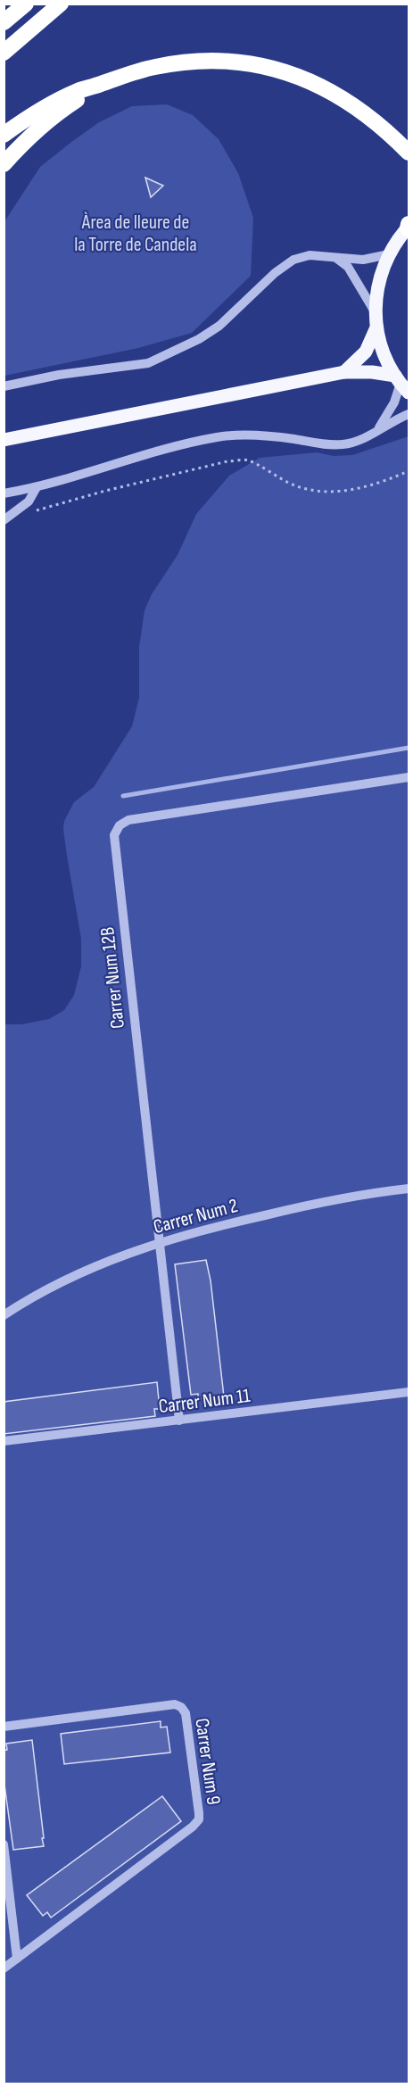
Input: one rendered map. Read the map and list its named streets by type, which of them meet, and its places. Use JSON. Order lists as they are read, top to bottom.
{
  "streets": {
    "street": [
      "Carrer Num 12B",
      "Carrer Num 2",
      "Carrer Num 11",
      "Carrer Num 9"
    ]
  },
  "crossings": [
    ["Carrer Num 12B", "Carrer Num 2"],
    ["Carrer Num 12B", "Carrer Num 11"]
  ],
  "parks": ["Àrea de lleure de la Torre de Candela"]
}
